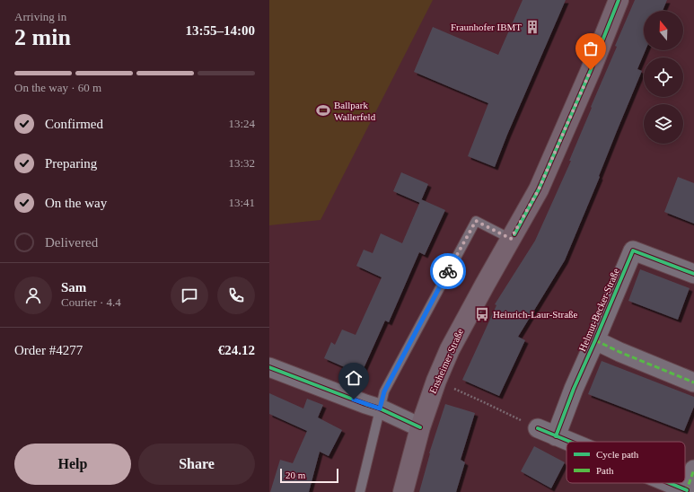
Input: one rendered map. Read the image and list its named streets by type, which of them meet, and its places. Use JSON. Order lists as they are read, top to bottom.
{
  "streets": {
    "main road": ["Ensheimer Straße"],
    "street": ["Helmut-Becker-Straße"]
  },
  "places": {
    "building": ["Fraunhofer IBMT"],
    "sports": ["Ballpark Wallerfeld"],
    "bus stop": ["Heinrich-Laur-Straße"]
  },
  "legend": ["Cycle path", "Path"],
  "scale_bar": "20 m",
  "north": "top",
  "page": {
    "heading": ["2 min", "Arriving in", "13:55–14:00"],
    "panel": [
      "Sam",
      "Courier · 4.4",
      "Order #4277",
      "€24.12"
    ],
    "bar": "On the way · 60 m",
    "list": [
      ["Confirmed", "13:24"],
      ["Preparing", "13:32"],
      ["On the way", "13:41"],
      "Delivered"
    ],
    "buttons": ["Help", "Share"],
    "scale": "20 m"
  }
}
